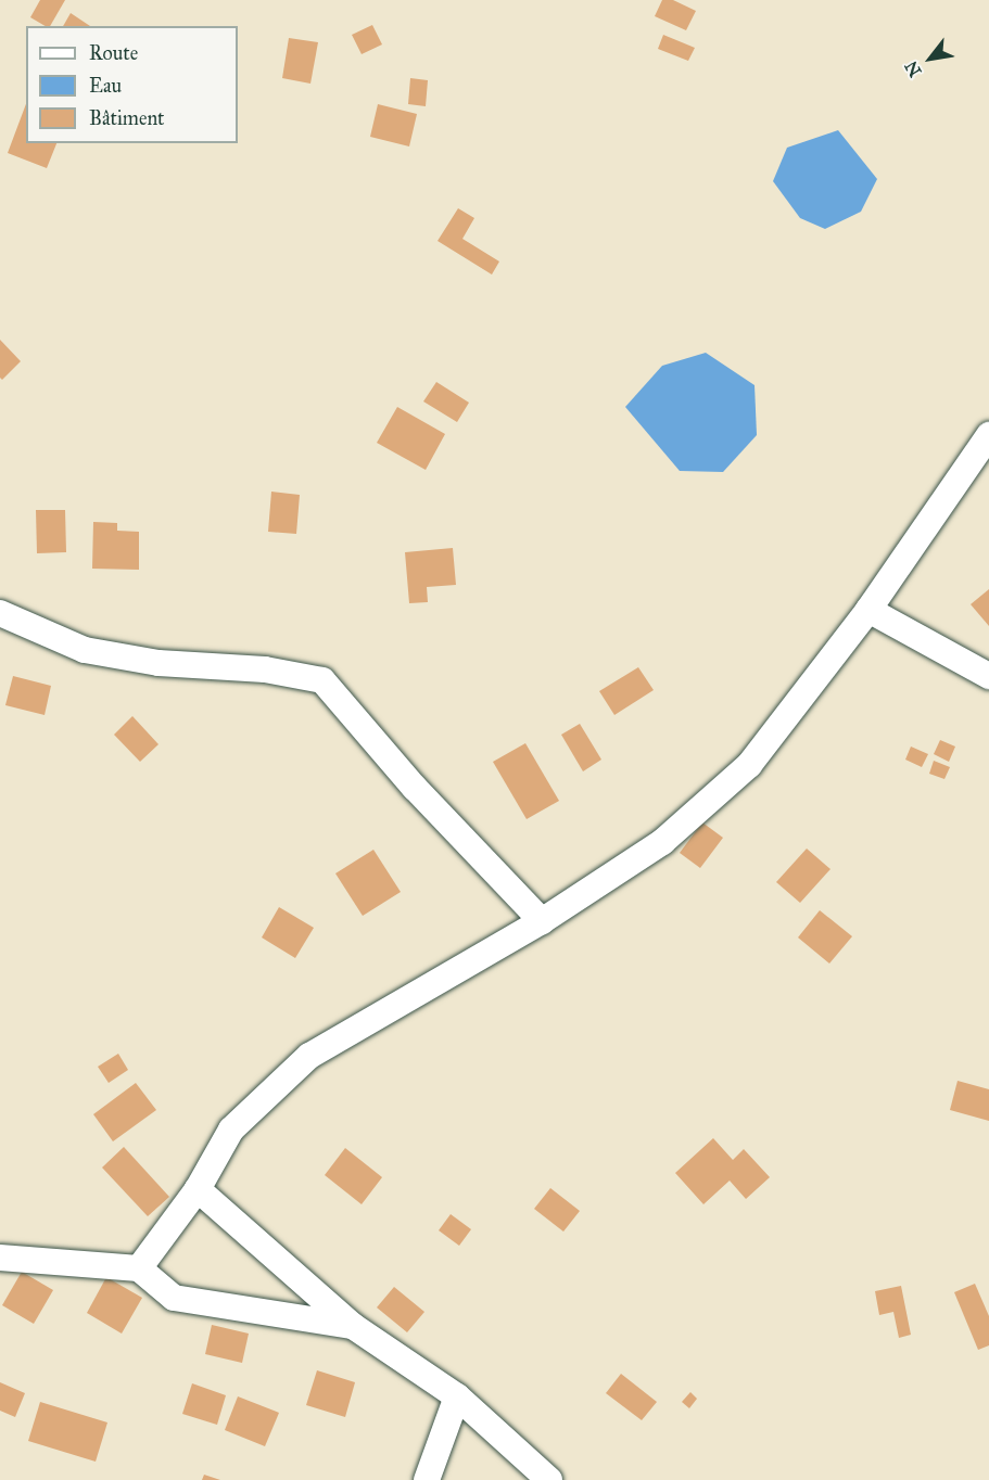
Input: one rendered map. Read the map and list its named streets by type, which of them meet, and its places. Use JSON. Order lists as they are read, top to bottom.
{
  "legend": ["Route", "Eau", "Bâtiment"],
  "north": "bottom left"
}
